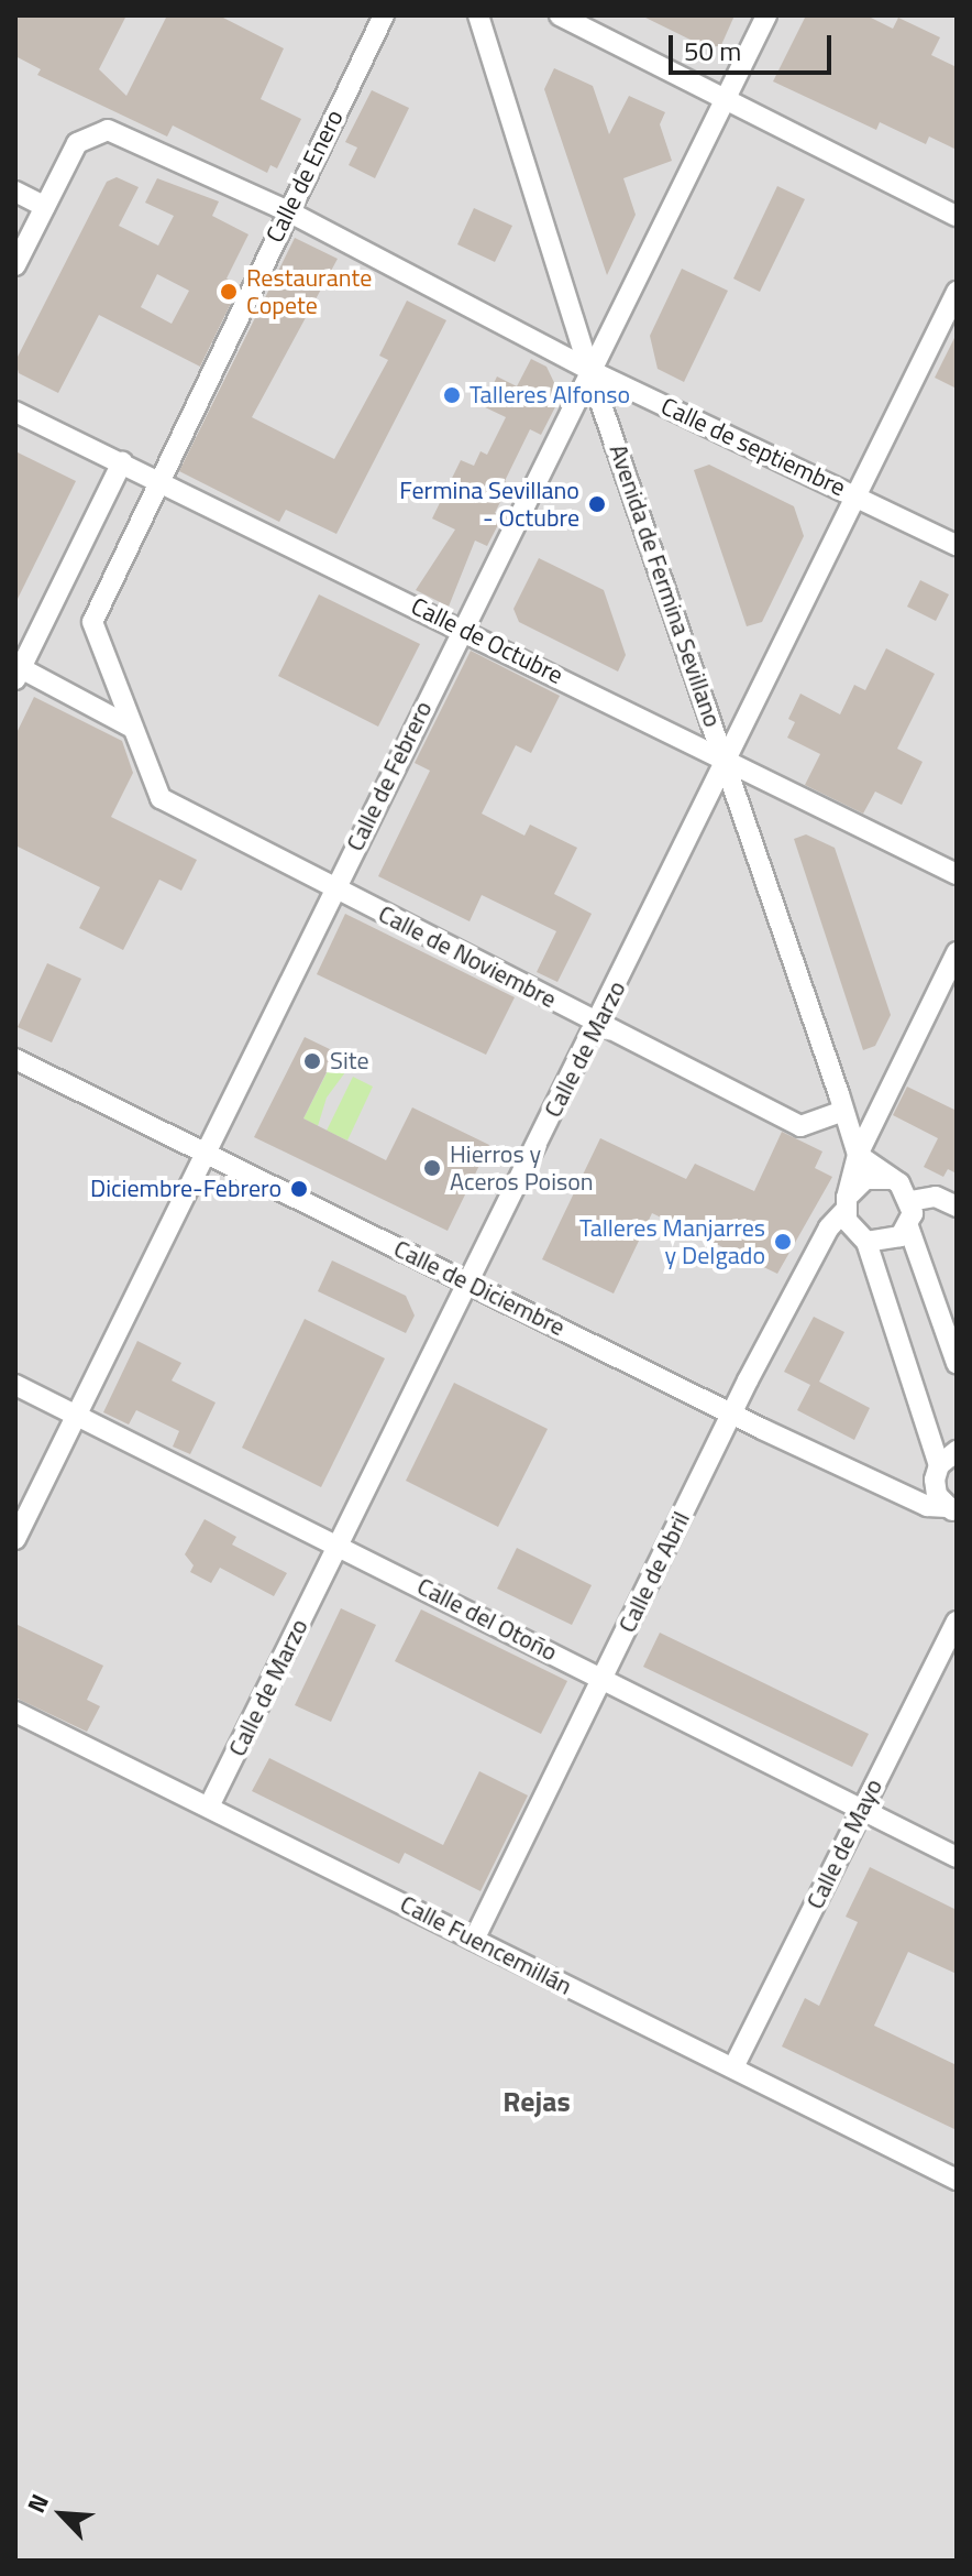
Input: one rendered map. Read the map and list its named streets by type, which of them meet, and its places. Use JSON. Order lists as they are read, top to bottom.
{
  "streets": {
    "street": [
      "Calle de Enero",
      "Calle de septiembre",
      "Avenida de Fermina Sevillano",
      "Calle de Octubre",
      "Calle de Febrero",
      "Calle de Noviembre",
      "Calle de Marzo",
      "Calle de Diciembre",
      "Calle de Abril",
      "Calle del Otoño",
      "Calle de Mayo",
      "Calle Fuencemillán"
    ]
  },
  "crossings": [
    ["Calle de Enero", "Calle de septiembre"],
    ["Calle de Enero", "Calle de Octubre"],
    ["Calle de Enero", "Calle de Noviembre"],
    ["Calle de septiembre", "Avenida de Fermina Sevillano"],
    ["Calle de septiembre", "Calle de Febrero"],
    ["Calle de septiembre", "Calle de Marzo"],
    ["Avenida de Fermina Sevillano", "Calle de Octubre"],
    ["Avenida de Fermina Sevillano", "Calle de Febrero"],
    ["Avenida de Fermina Sevillano", "Calle de Noviembre"],
    ["Avenida de Fermina Sevillano", "Calle de Marzo"],
    ["Calle de Octubre", "Calle de Febrero"],
    ["Calle de Octubre", "Calle de Noviembre"],
    ["Calle de Octubre", "Calle de Marzo"],
    ["Calle de Febrero", "Calle de Noviembre"],
    ["Calle de Febrero", "Calle de Diciembre"],
    ["Calle de Febrero", "Calle del Otoño"],
    ["Calle de Noviembre", "Calle de Marzo"],
    ["Calle de Marzo", "Calle de Diciembre"],
    ["Calle de Marzo", "Calle del Otoño"],
    ["Calle de Marzo", "Calle Fuencemillán"],
    ["Calle de Diciembre", "Calle de Abril"],
    ["Calle de Abril", "Calle del Otoño"],
    ["Calle de Abril", "Calle Fuencemillán"],
    ["Calle del Otoño", "Calle de Mayo"],
    ["Calle de Mayo", "Calle Fuencemillán"]
  ],
  "districts": ["Rejas"],
  "places": [
    "Restaurante Copete",
    "Talleres Alfonso",
    "Fermina Sevillano - Octubre",
    "Site",
    "Hierros y Aceros Poison",
    "Diciembre-Febrero",
    "Talleres Manjarres y Delgado"
  ],
  "scale_bar": "50 m",
  "north": "top left"
}
